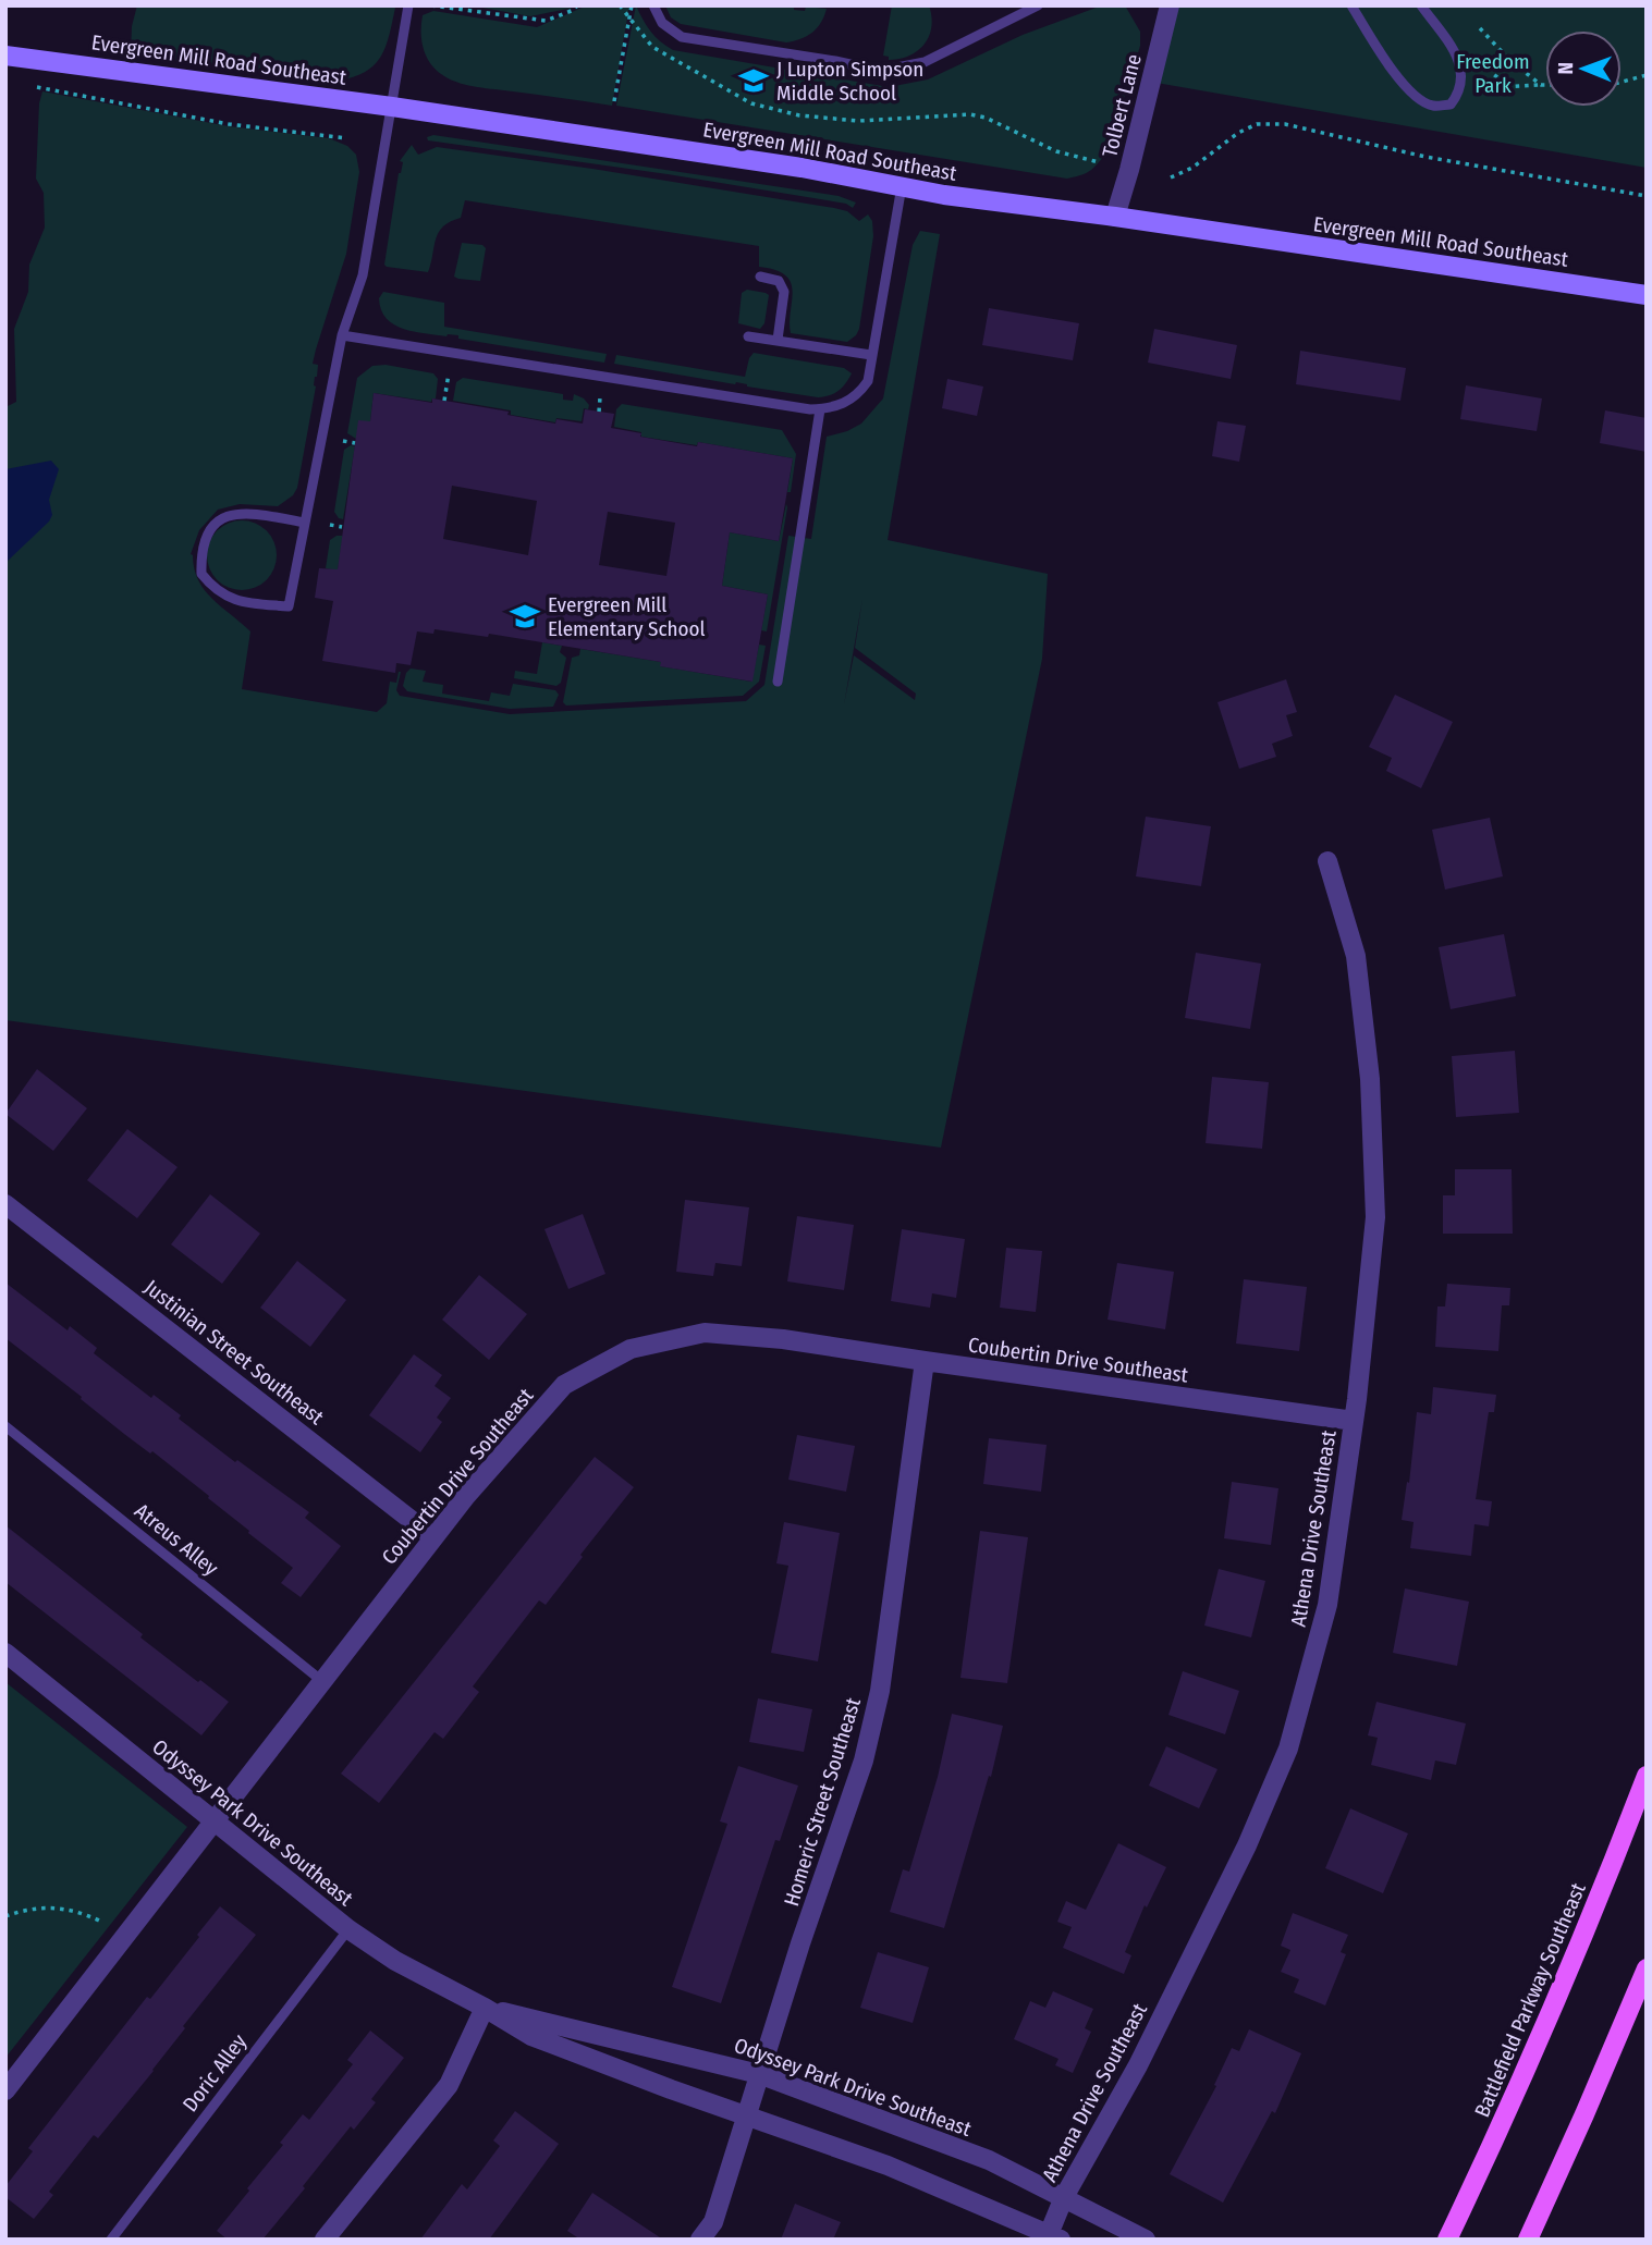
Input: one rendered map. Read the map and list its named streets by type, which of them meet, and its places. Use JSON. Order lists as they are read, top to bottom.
{
  "streets": {
    "main road": ["Evergreen Mill Road Southeast", "Battlefield Parkway Southeast"],
    "street": [
      "Tolbert Lane",
      "Justinian Street Southeast",
      "Coubertin Drive Southeast",
      "Athena Drive Southeast",
      "Homeric Street Southeast",
      "Odyssey Park Drive Southeast"
    ],
    "lane": ["Atreus Alley", "Doric Alley"]
  },
  "crossings": [
    ["Evergreen Mill Road Southeast", "Tolbert Lane"],
    ["Justinian Street Southeast", "Coubertin Drive Southeast"],
    ["Coubertin Drive Southeast", "Athena Drive Southeast"],
    ["Coubertin Drive Southeast", "Atreus Alley"],
    ["Coubertin Drive Southeast", "Homeric Street Southeast"],
    ["Coubertin Drive Southeast", "Odyssey Park Drive Southeast"],
    ["Athena Drive Southeast", "Odyssey Park Drive Southeast"],
    ["Homeric Street Southeast", "Odyssey Park Drive Southeast"],
    ["Odyssey Park Drive Southeast", "Doric Alley"]
  ],
  "parks": ["Freedom Park"],
  "places": {
    "school or university": ["J Lupton Simpson Middle School", "Evergreen Mill Elementary School"]
  },
  "north": "left"
}
